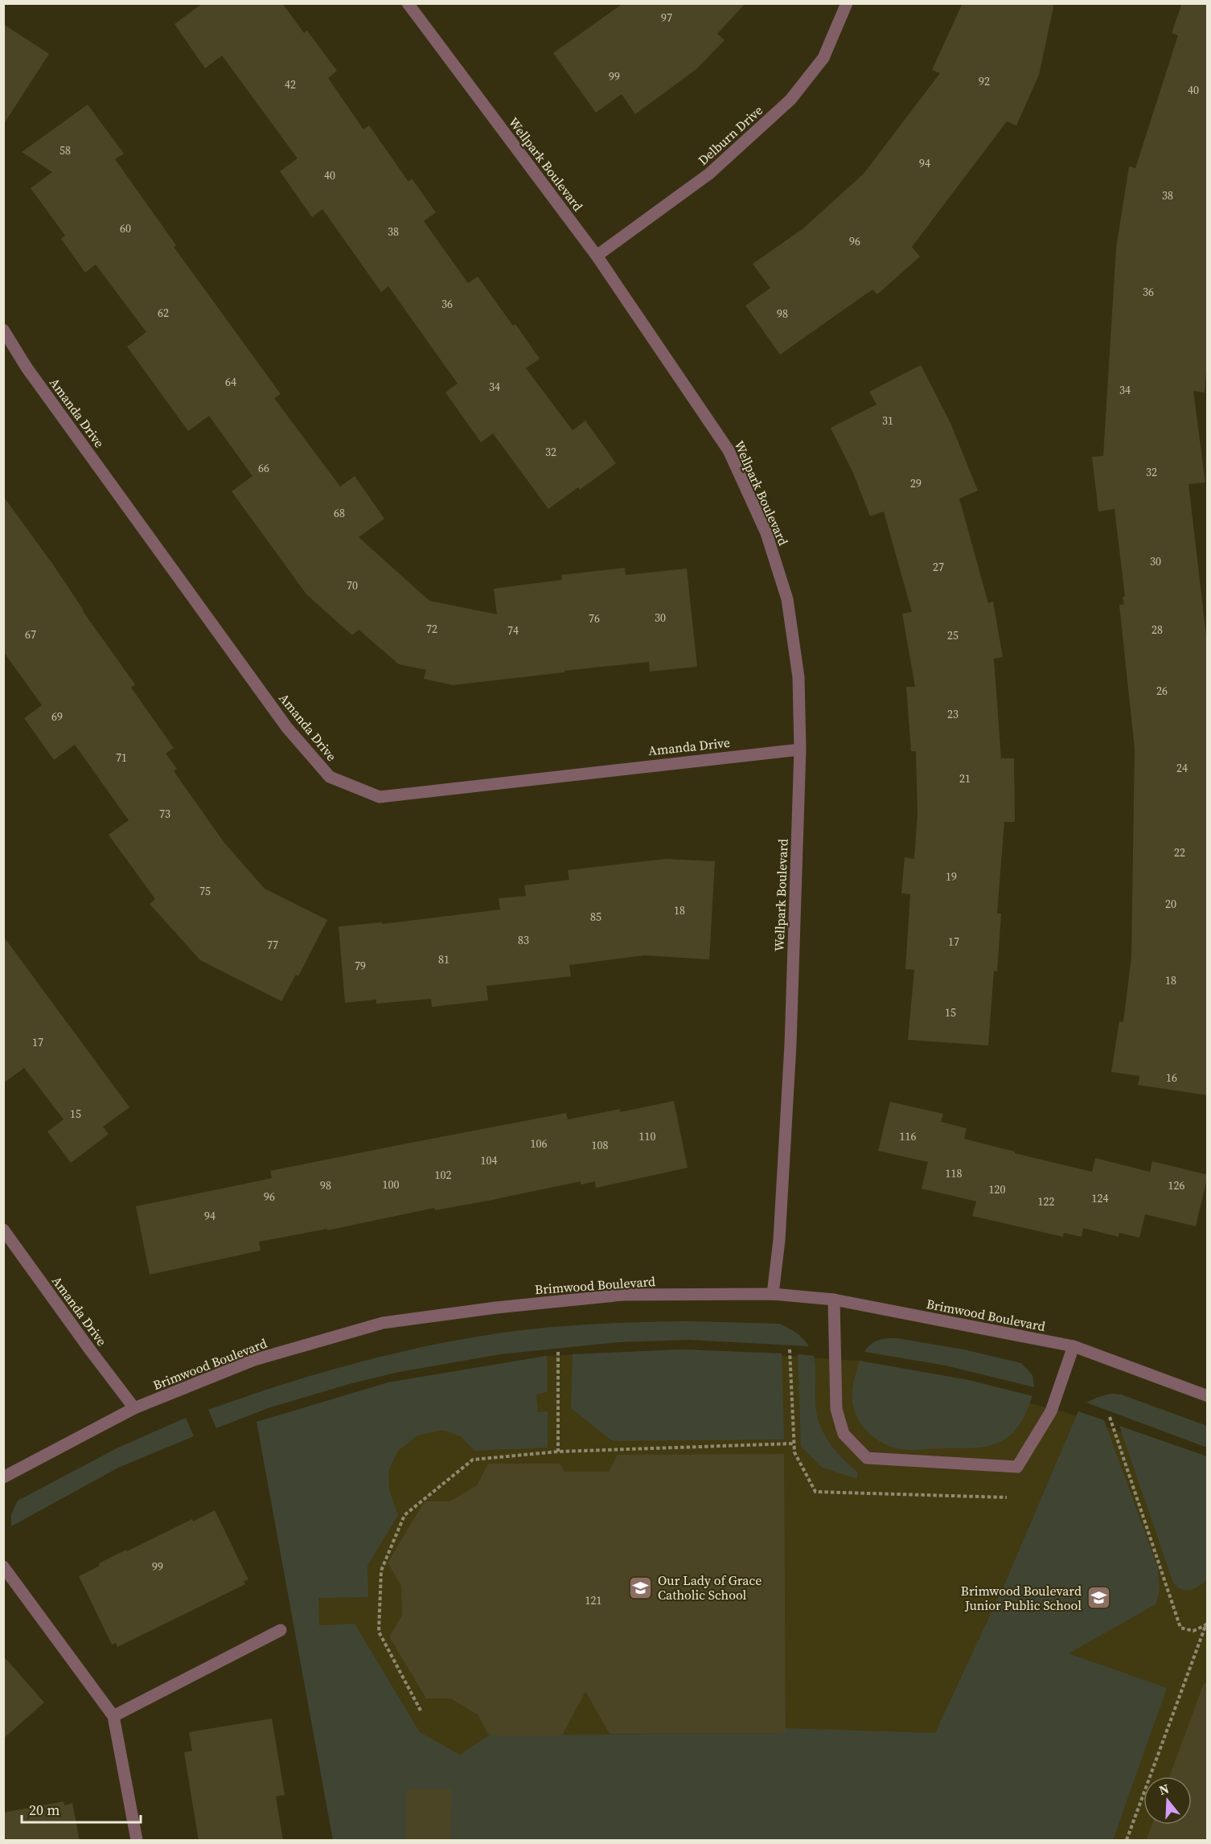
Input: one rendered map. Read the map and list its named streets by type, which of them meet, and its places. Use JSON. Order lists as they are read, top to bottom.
{
  "streets": {
    "street": [
      "Delburn Drive",
      "Wellpark Boulevard",
      "Amanda Drive",
      "Brimwood Boulevard"
    ]
  },
  "crossings": [
    ["Delburn Drive", "Wellpark Boulevard"],
    ["Wellpark Boulevard", "Amanda Drive"],
    ["Wellpark Boulevard", "Brimwood Boulevard"],
    ["Amanda Drive", "Brimwood Boulevard"]
  ],
  "places": {
    "school or university": ["Our Lady of Grace Catholic School", "Brimwood Boulevard Junior Public School"]
  },
  "house_numbers": [
    "97",
    "99",
    "92",
    "42",
    "40",
    "58",
    "94",
    "40",
    "38",
    "60",
    "38",
    "96",
    "36",
    "36",
    "62",
    "98",
    "64",
    "34",
    "34",
    "31",
    "32",
    "66",
    "32",
    "29",
    "68",
    "30",
    "27",
    "70",
    "30",
    "76",
    "72",
    "28",
    "74",
    "67",
    "25",
    "26",
    "23",
    "69",
    "71",
    "24",
    "21",
    "73",
    "22",
    "19",
    "75",
    "20",
    "18",
    "85",
    "83",
    "17",
    "77",
    "81",
    "79",
    "18",
    "15",
    "17",
    "16",
    "15",
    "110",
    "116",
    "106",
    "108",
    "104",
    "118",
    "102",
    "100",
    "98",
    "126",
    "120",
    "96",
    "124",
    "122",
    "94",
    "99",
    "121"
  ],
  "scale_bar": "20 m",
  "north": "top"
}
